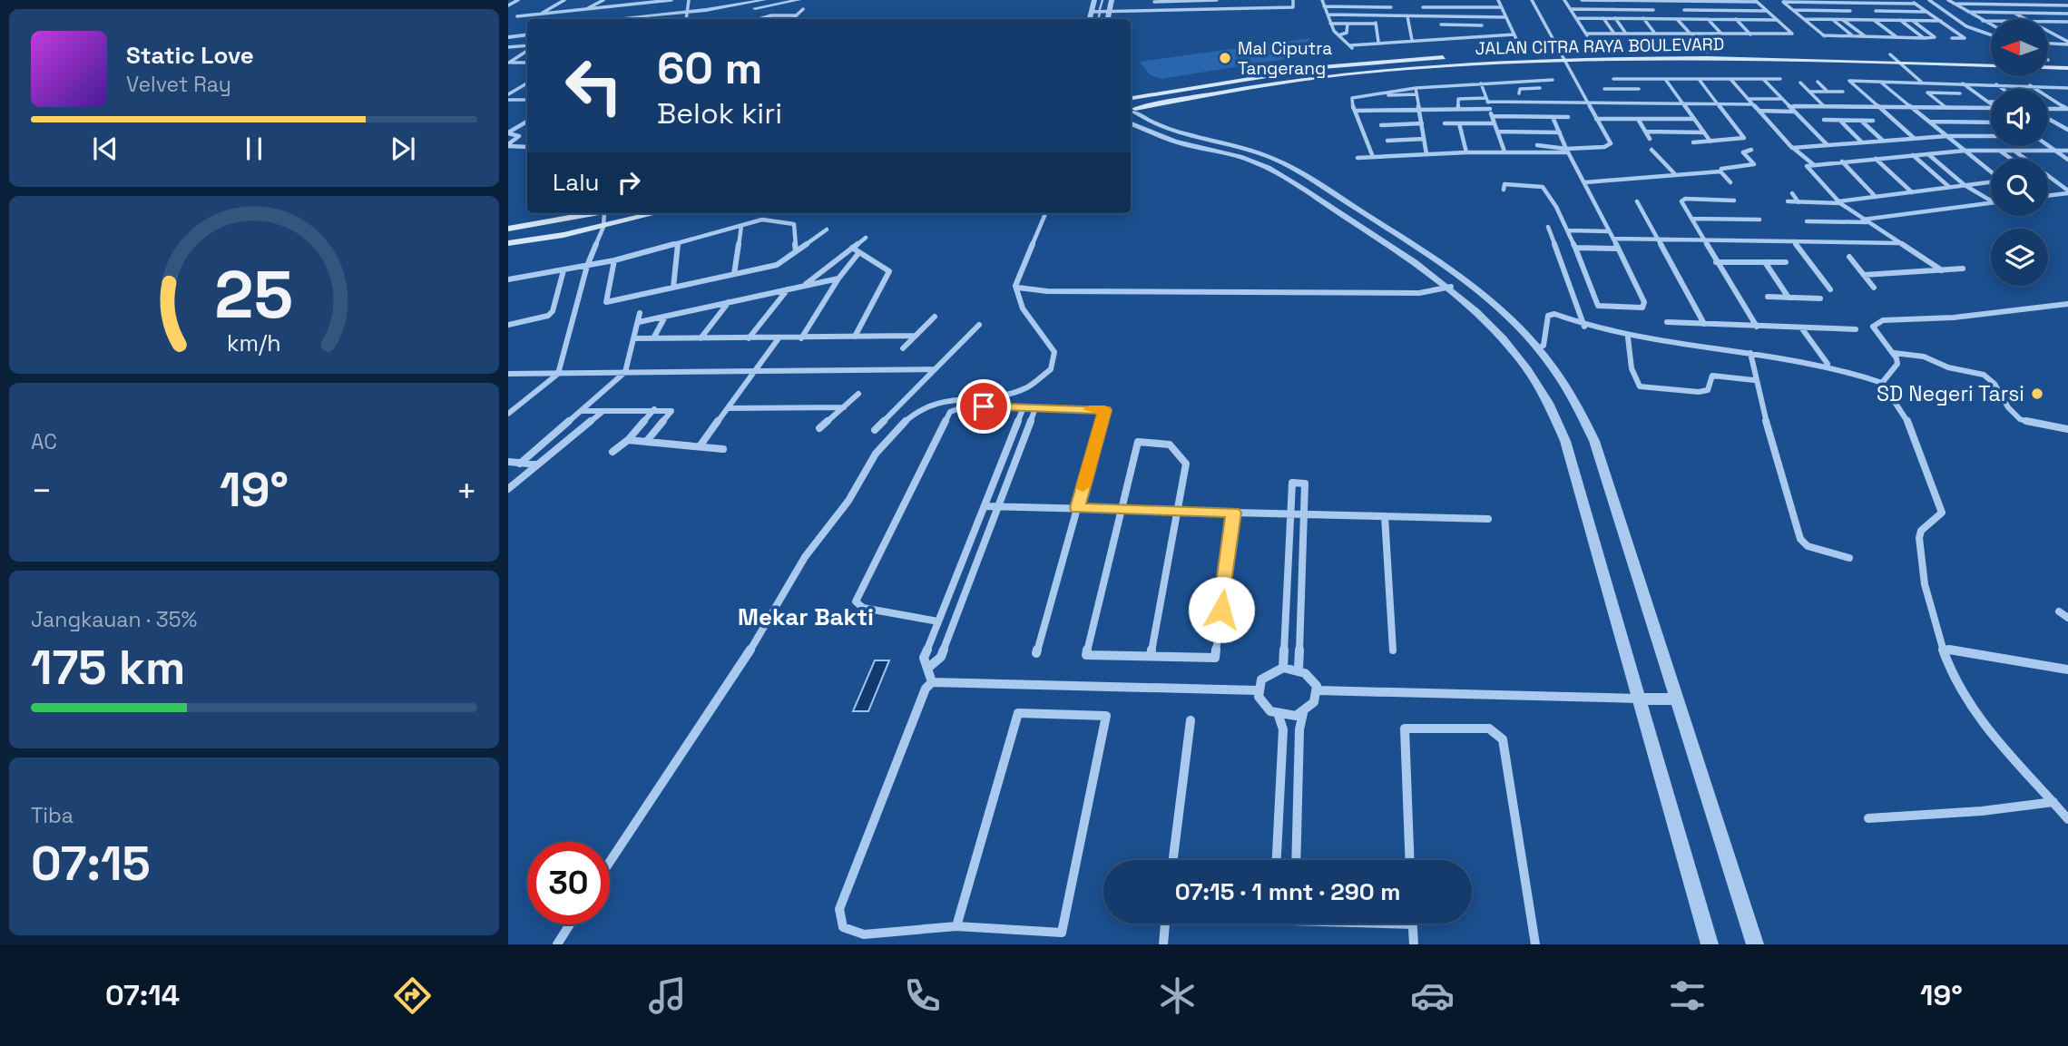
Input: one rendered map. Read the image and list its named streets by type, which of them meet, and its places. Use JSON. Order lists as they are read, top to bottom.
{
  "streets": {
    "main road": ["JALAN CITRA RAYA BOULEVARD"]
  },
  "districts": ["Mekar Bakti"],
  "places": ["Mal Ciputra Tangerang", "SD Negeri Tarsi"],
  "north": "left",
  "page": {
    "turn": ["60 m", "Belok kiri"],
    "song": ["Static Love", "Velvet Ray"],
    "then": "Lalu",
    "tile": [
      "AC",
      ["Jangkauan · 35%", "175 km"],
      ["Tiba", "07:15"]
    ],
    "heat": ["−", "19°", "+"],
    "limit": "30",
    "trip": "07:15 · 1 mnt · 290 m",
    "tabs": ["07:14", "19°"],
    "gauge": ["25", "km/h"]
  }
}
